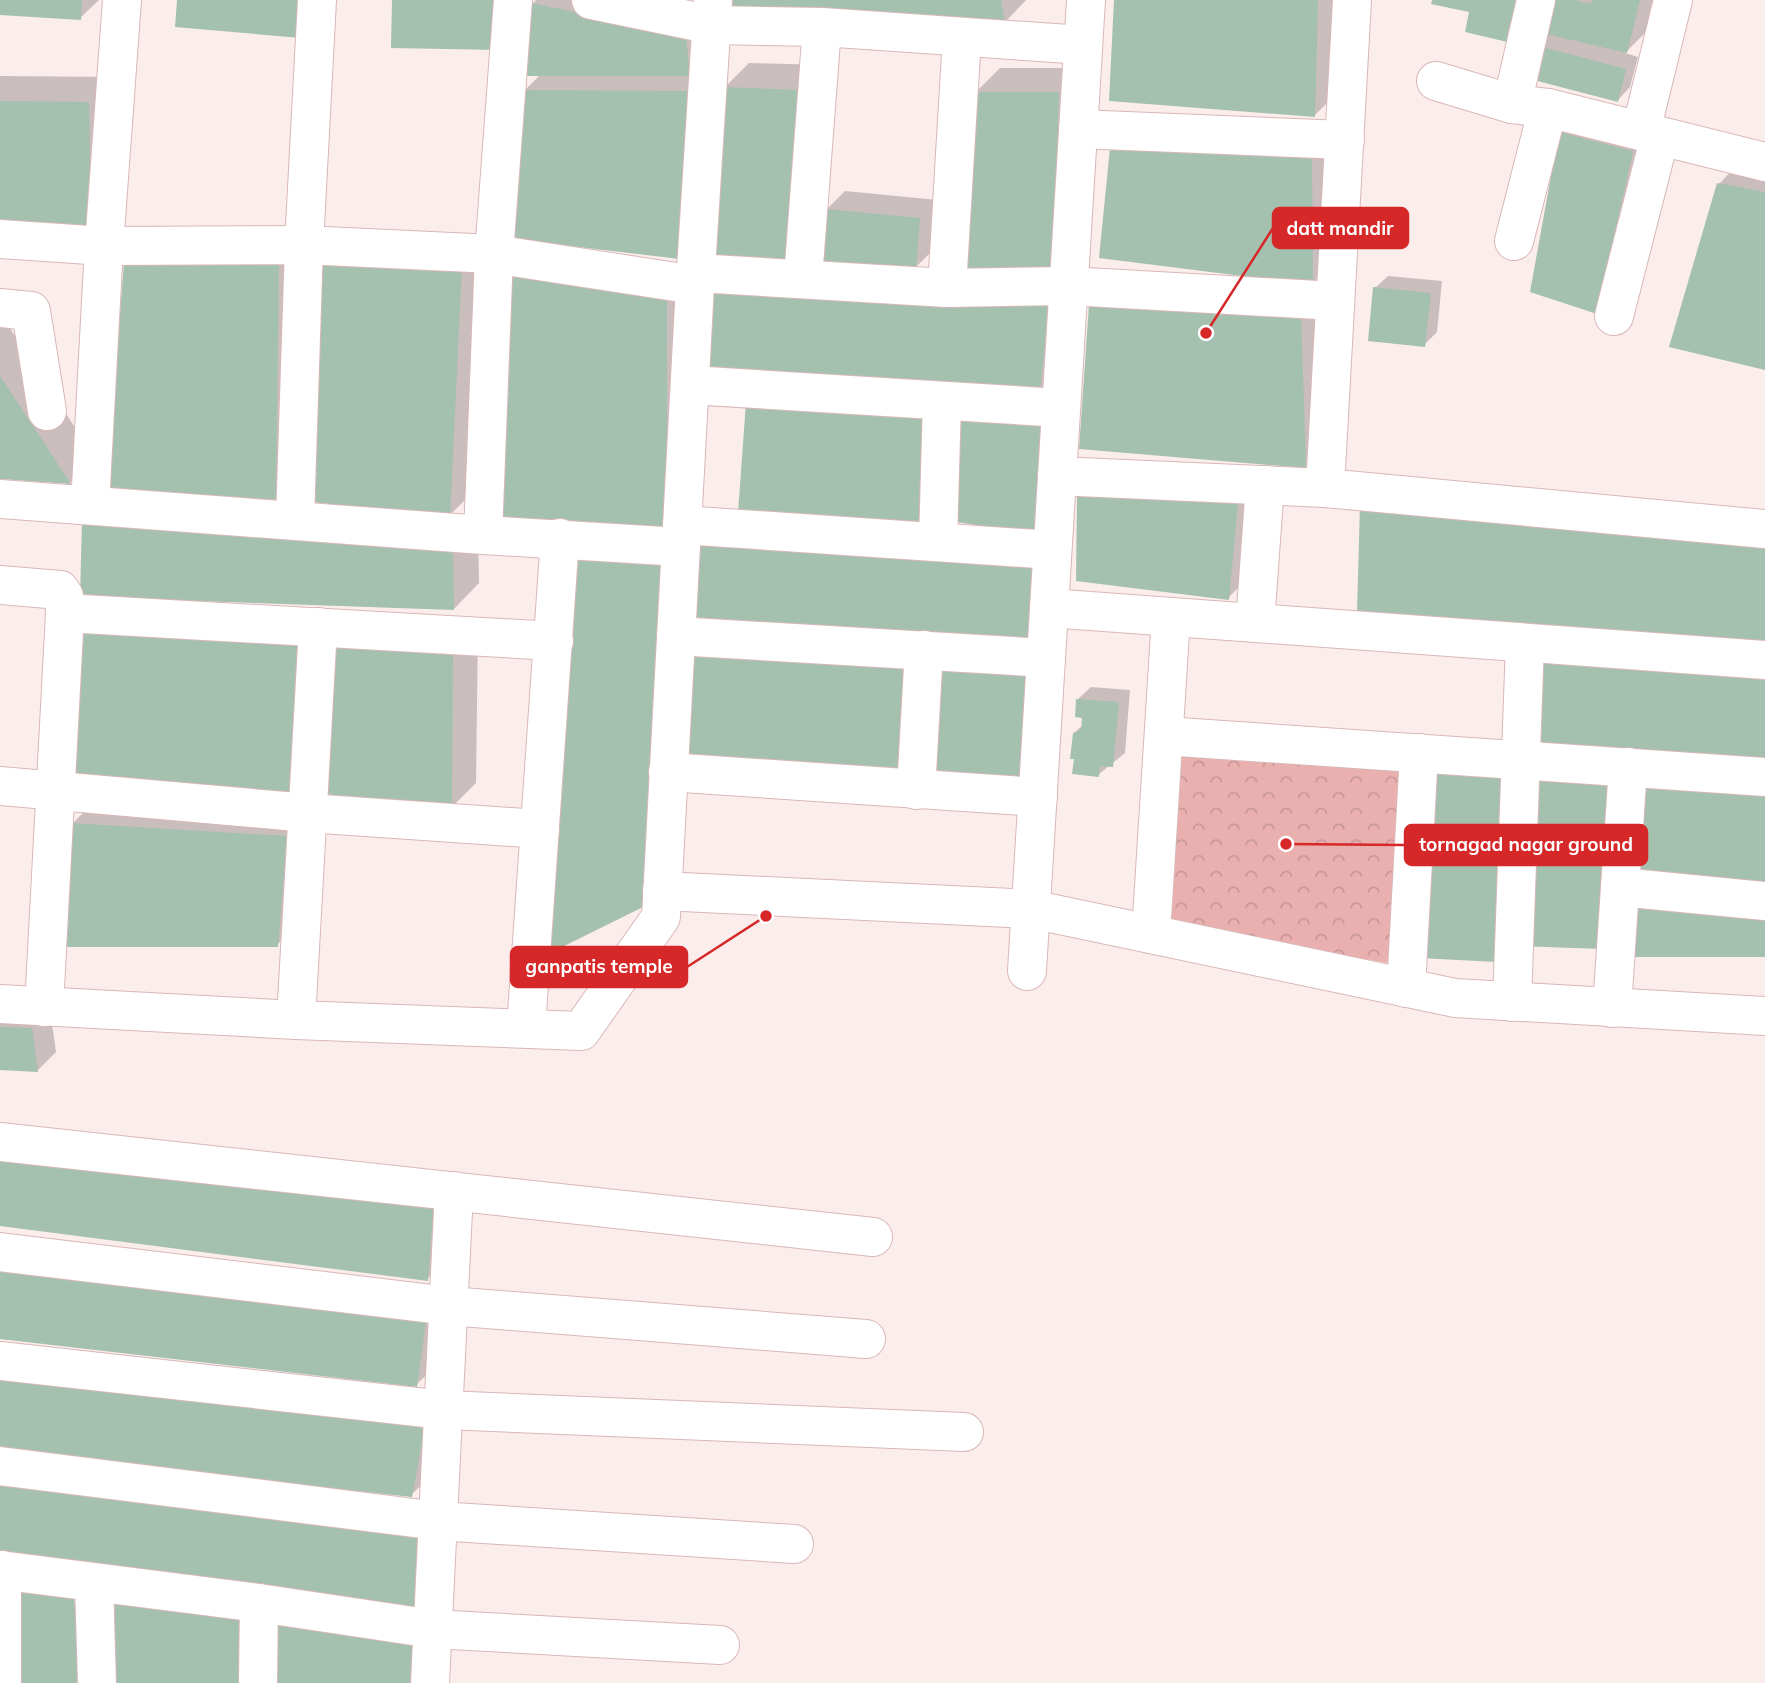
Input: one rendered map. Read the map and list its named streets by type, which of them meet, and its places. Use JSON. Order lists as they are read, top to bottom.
{
  "places": ["datt mandir", "tornagad nagar ground", "ganpatis temple"]
}
